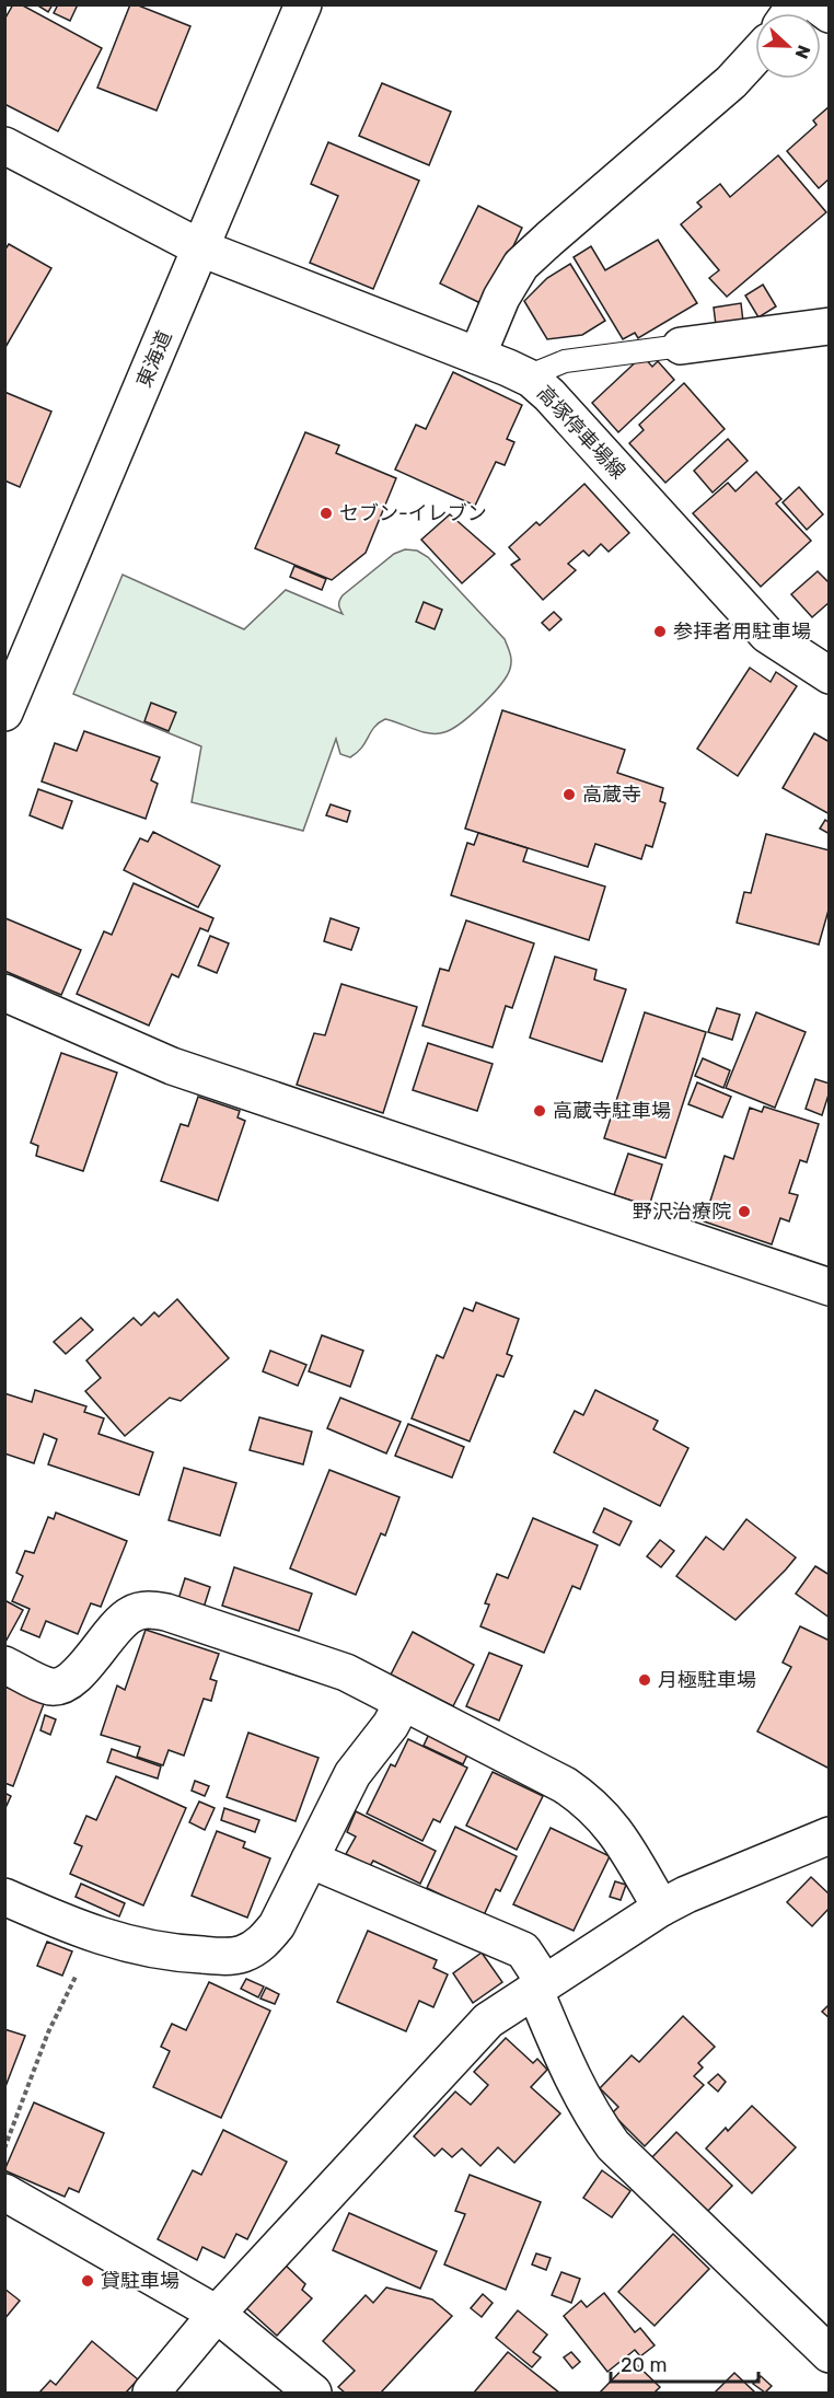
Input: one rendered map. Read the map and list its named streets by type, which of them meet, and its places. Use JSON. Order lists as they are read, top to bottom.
{
  "streets": {
    "main road": ["東海道", "高塚停車場線"]
  },
  "crossings": [
    ["東海道", "高塚停車場線"]
  ],
  "places": [
    "セブン-イレブン",
    "参拝者用駐車場",
    "高蔵寺",
    "高蔵寺駐車場",
    "野沢治療院",
    "月極駐車場",
    "貸駐車場"
  ],
  "scale_bar": "20 m",
  "north": "right"
}
